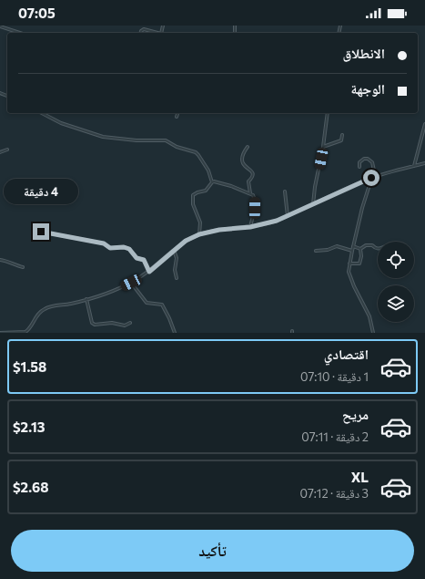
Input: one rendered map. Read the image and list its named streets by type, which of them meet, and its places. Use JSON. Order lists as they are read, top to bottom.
{
  "page": {
    "status": "07:05",
    "banner": ["الانطلاق", "الوجهة"],
    "bubble": "4 دقيقة",
    "list": [
      {
        "name": "اقتصادي",
        "note": "1 دقيقة · 07:10",
        "value": "$1.58"
      },
      {
        "name": "مريح",
        "note": "2 دقيقة · 07:11",
        "value": "$2.13"
      },
      {
        "name": "XL",
        "note": "3 دقيقة · 07:12",
        "value": "$2.68"
      }
    ],
    "buttons": "تأكيد"
  }
}
